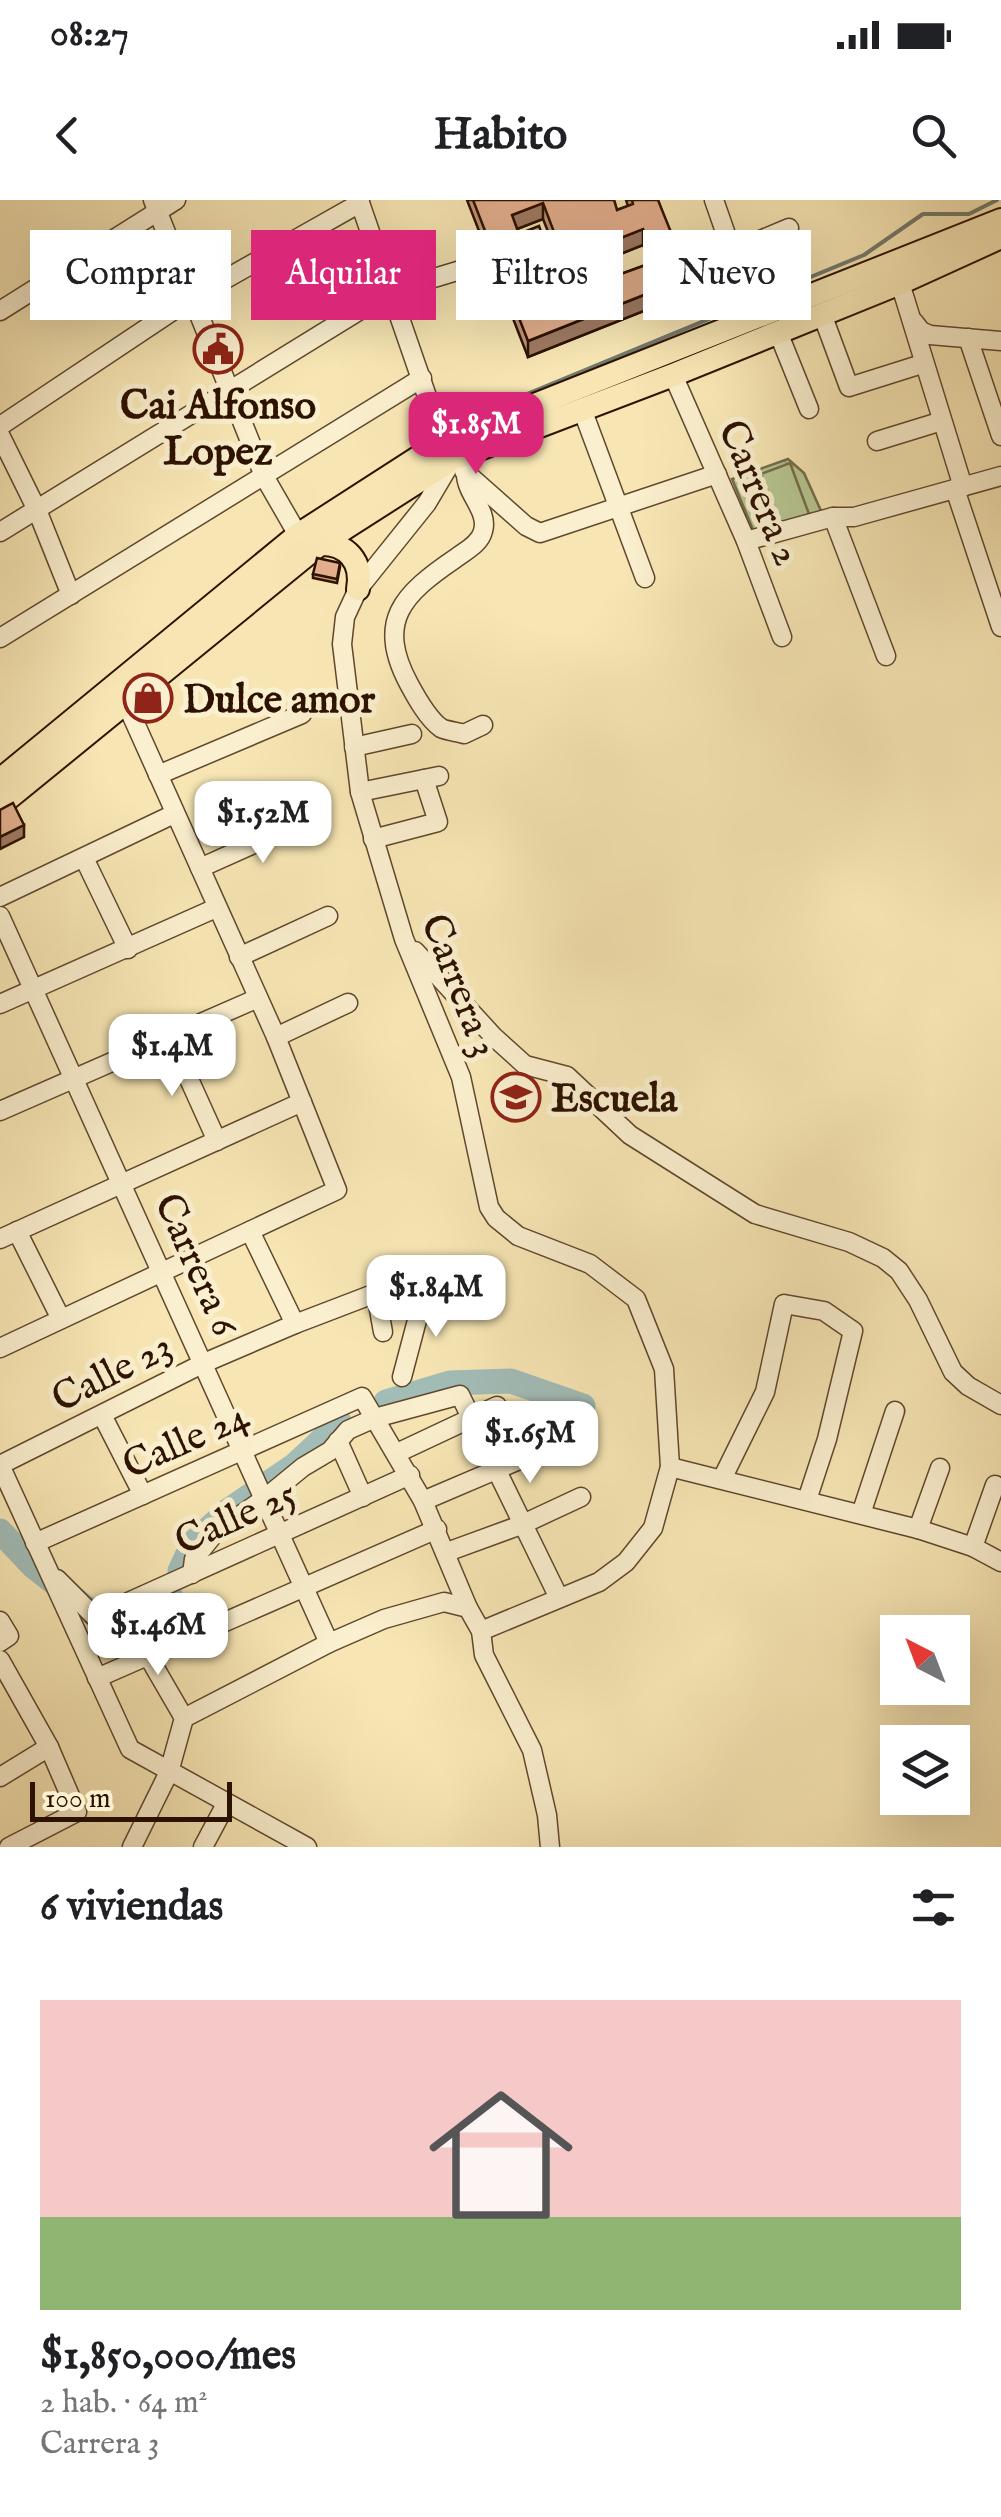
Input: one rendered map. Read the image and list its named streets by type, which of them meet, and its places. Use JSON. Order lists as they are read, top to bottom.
{
  "streets": {
    "street": [
      "Carrera 2",
      "Carrera 3",
      "Carrera 6",
      "Calle 23",
      "Calle 24",
      "Calle 25"
    ]
  },
  "crossings": [
    ["Carrera 6", "Calle 23"],
    ["Carrera 6", "Calle 24"],
    ["Carrera 6", "Calle 25"]
  ],
  "places": {
    "public building": ["Cai Alfonso Lopez"],
    "shop": ["Dulce amor"],
    "school or university": ["Escuela"]
  },
  "scale_bar": "100 m",
  "north": "top left",
  "page": {
    "status": "08:27",
    "header": "Habito",
    "chip": [
      "Comprar",
      "Alquilar",
      "Filtros",
      "Nuevo"
    ],
    "price": [
      "$1.85M",
      "$1.52M",
      "$1.4M",
      "$1.84M",
      "$1.65M",
      "$1.46M"
    ],
    "scale": "100 m",
    "heading": "6 viviendas",
    "list": [
      {
        "name": "$1,850,000/mes",
        "note": "2 hab. · 64 m² · Carrera 3"
      }
    ]
  }
}
